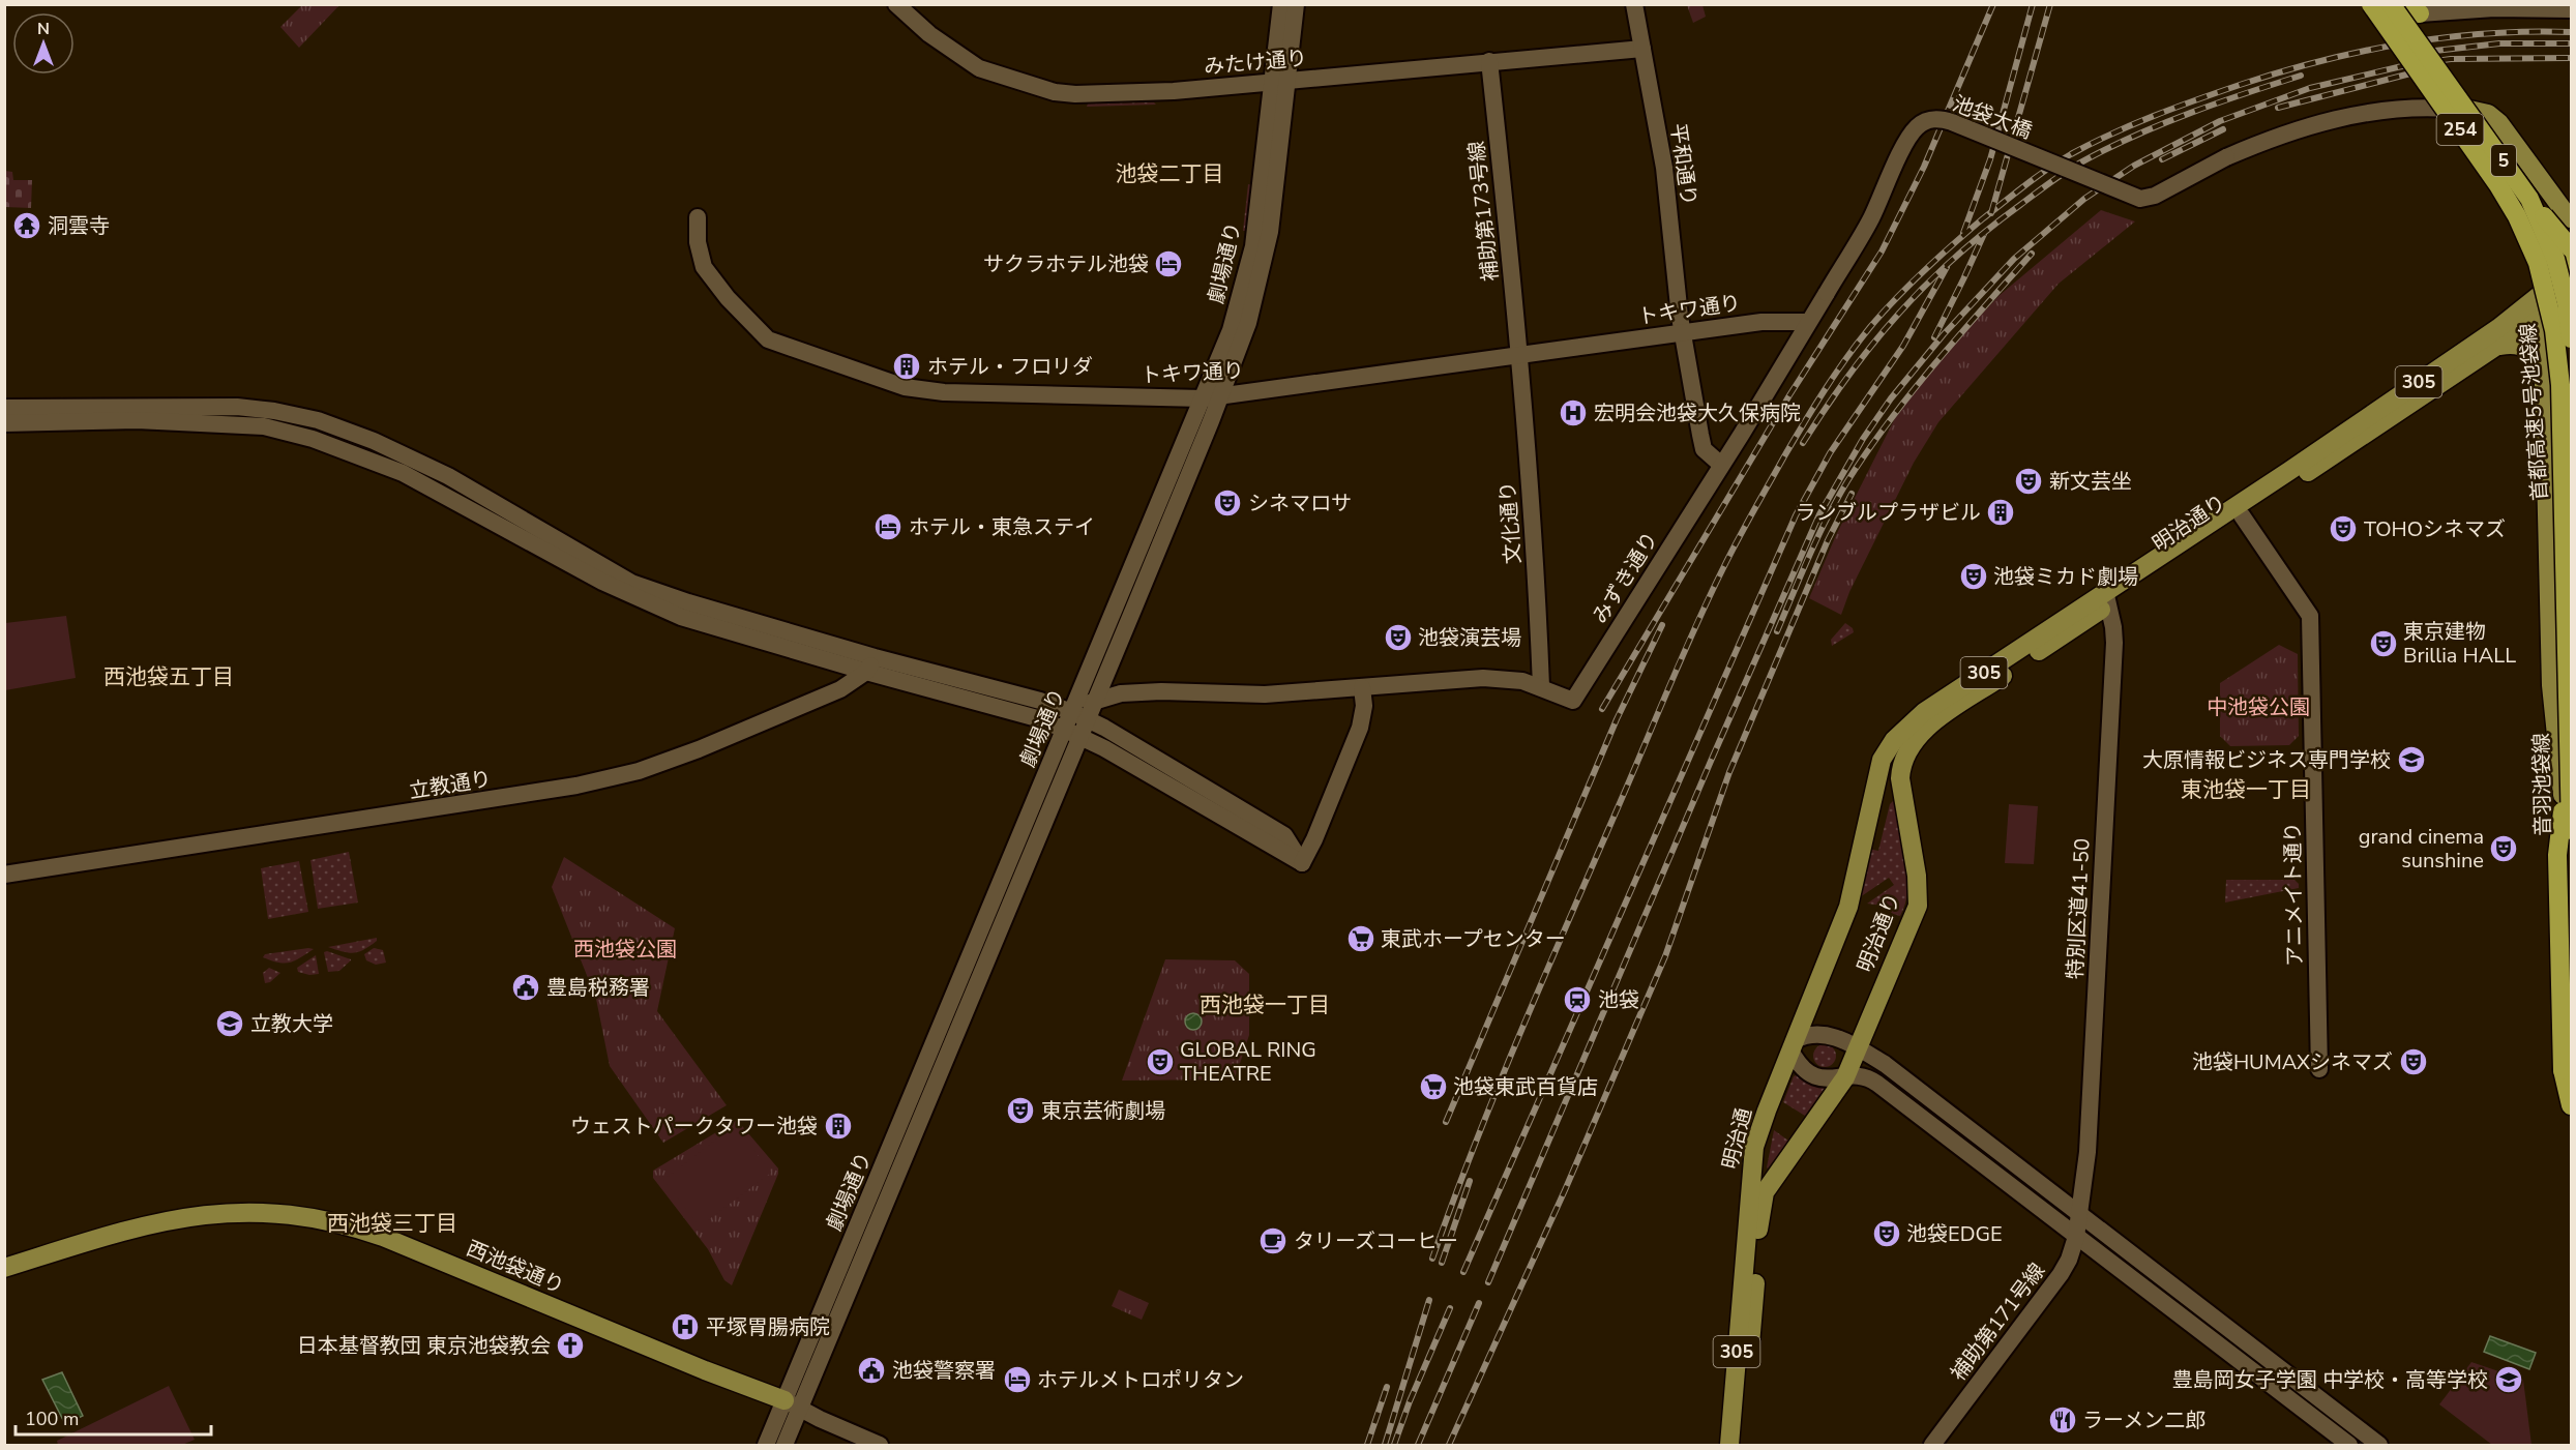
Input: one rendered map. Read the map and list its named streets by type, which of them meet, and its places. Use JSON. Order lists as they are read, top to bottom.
{
  "streets": {
    "highway": ["254", "5", "首都高速5号池袋線"],
    "main road": [
      "305",
      "明治通り",
      "音羽池袋線",
      "明治通",
      "西池袋通り"
    ],
    "street": [
      "みたけ通り",
      "池袋大橋",
      "平和通り",
      "補助第173号線",
      "劇場通り",
      "トキワ通り",
      "文化通り",
      "みずき通り",
      "立教通り",
      "アニメイト通り",
      "特別区道41-50",
      "補助第171号線"
    ]
  },
  "crossings": [
    ["みたけ通り", "平和通り"],
    ["みたけ通り", "補助第173号線"],
    ["みたけ通り", "劇場通り"],
    ["池袋大橋", "みずき通り"],
    ["254", "首都高速5号池袋線"],
    ["254", "明治通り"],
    ["平和通り", "トキワ通り"],
    ["平和通り", "みずき通り"],
    ["補助第173号線", "トキワ通り"],
    ["補助第173号線", "文化通り"],
    ["劇場通り", "トキワ通り"],
    ["劇場通り", "みずき通り"],
    ["劇場通り", "西池袋通り"],
    ["トキワ通り", "文化通り"],
    ["トキワ通り", "みずき通り"],
    ["305", "明治通り"],
    ["首都高速5号池袋線", "音羽池袋線"],
    ["文化通り", "みずき通り"],
    ["明治通り", "アニメイト通り"],
    ["明治通り", "特別区道41-50"],
    ["明治通り", "明治通"],
    ["特別区道41-50", "補助第171号線"]
  ],
  "districts": [
    "池袋二丁目",
    "西池袋五丁目",
    "東池袋一丁目",
    "西池袋一丁目",
    "西池袋三丁目"
  ],
  "parks": ["中池袋公園", "西池袋公園"],
  "places": {
    "temple": ["洞雲寺"],
    "hotel": ["サクラホテル池袋", "ホテル・東急ステイ", "ホテルメトロポリタン"],
    "building": ["ホテル・フロリダ", "ランブルプラザビル", "ウェストパークタワー池袋"],
    "hospital": ["宏明会池袋大久保病院", "平塚胃腸病院"],
    "theatre": [
      "新文芸坐",
      "シネマロサ",
      "TOHOシネマズ",
      "池袋ミカド劇場",
      "池袋演芸場",
      "東京建物 Brillia HALL",
      "grand cinema sunshine",
      "GLOBAL RING THEATRE",
      "池袋HUMAXシネマズ",
      "東京芸術劇場",
      "池袋EDGE"
    ],
    "school or university": ["大原情報ビジネス専門学校", "立教大学", "豊島岡女子学園 中学校・高等学校"],
    "supermarket": ["東武ホープセンター", "池袋東武百貨店"],
    "public building": ["豊島税務署", "池袋警察署"],
    "station": ["池袋"],
    "cafe": ["タリーズコーヒー"],
    "church": ["日本基督教団 東京池袋教会"],
    "restaurant": ["ラーメン二郎"]
  },
  "scale_bar": "100 m",
  "north": "top"
}
